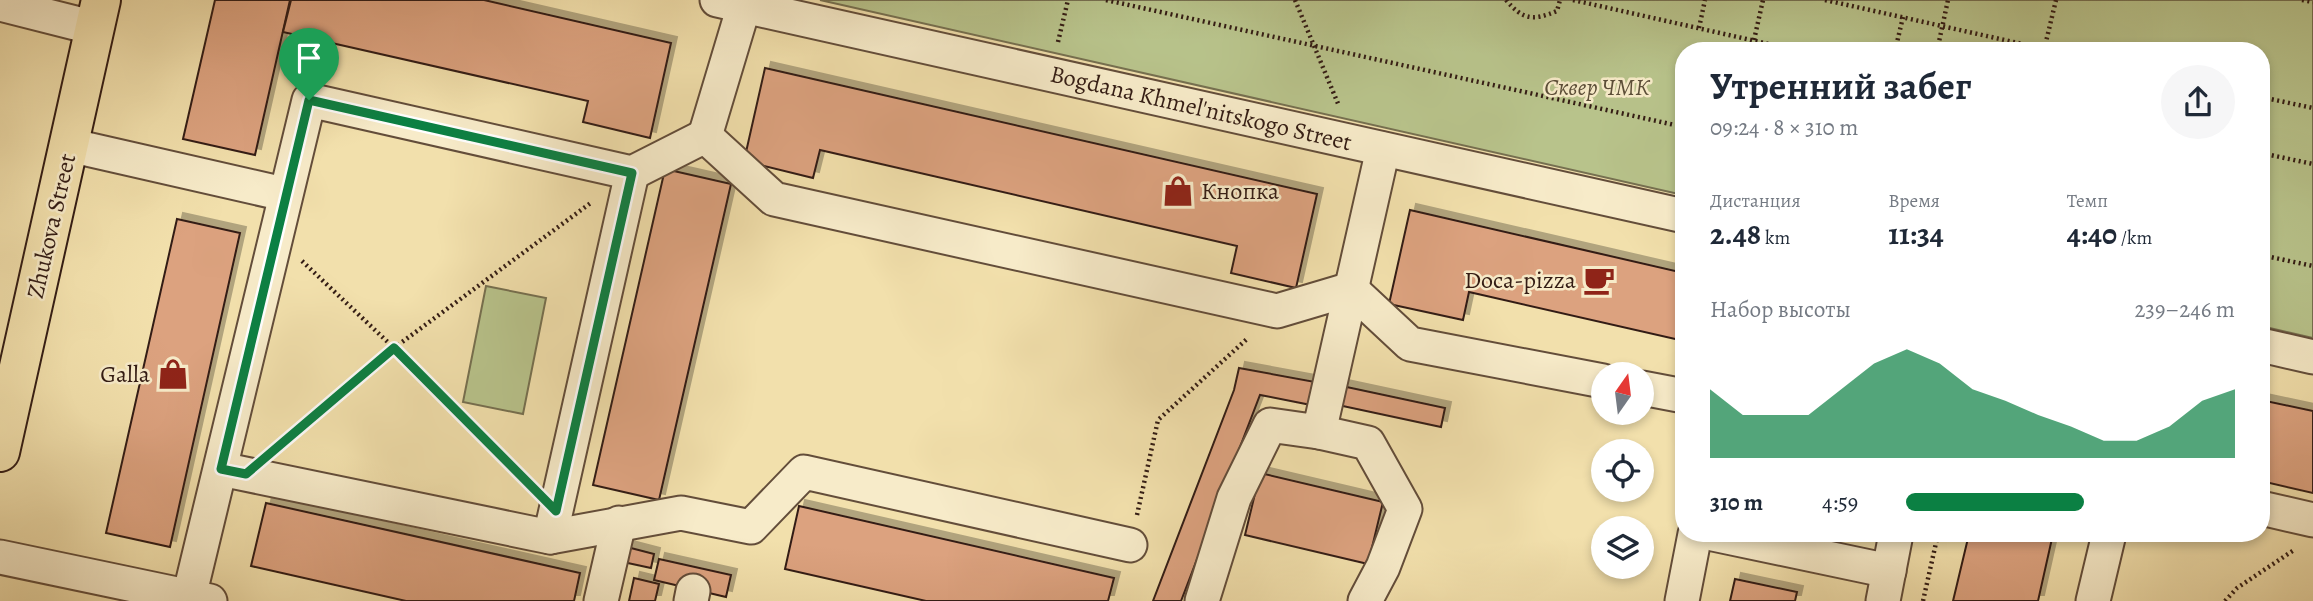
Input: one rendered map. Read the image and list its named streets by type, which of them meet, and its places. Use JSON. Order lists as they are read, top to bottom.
{
  "streets": {
    "main road": ["Zhukova Street"],
    "street": ["Bogdana Khmel'nitskogo Street"]
  },
  "parks": ["Сквер ЧМК"],
  "places": {
    "shop": ["Кнопка", "Galla"],
    "cafe": ["Doca-pizza"]
  },
  "north": "top",
  "page": {
    "heading": ["Утренний забег", "09:24 · 8 × 310 m"],
    "stats": [
      ["Дистанция", "2.48 km"],
      ["Время", "11:34"],
      ["Темп", "4:40 /km"]
    ],
    "chart": ["Набор высоты", "239–246 m"],
    "list": [
      {
        "name": "310 m",
        "note": "4:59"
      }
    ]
  }
}
